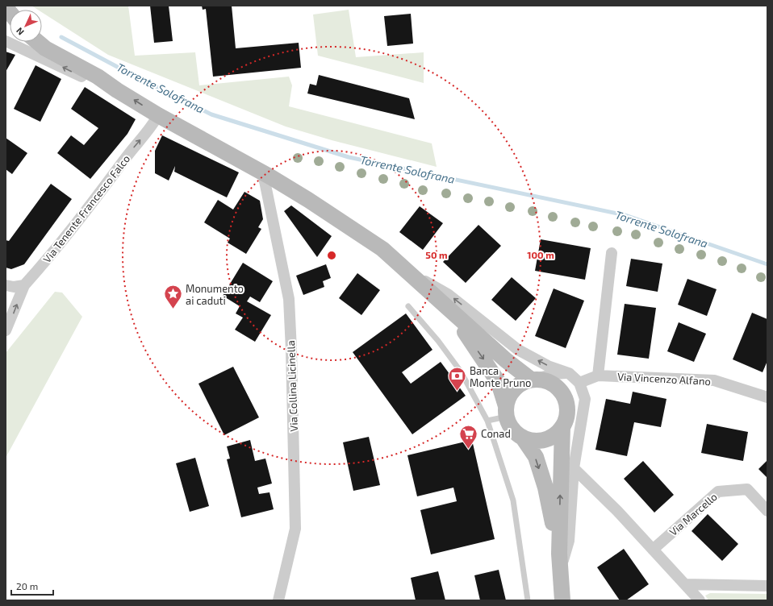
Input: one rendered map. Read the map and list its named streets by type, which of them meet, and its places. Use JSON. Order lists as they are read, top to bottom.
{
  "streets": {
    "street": [
      "Via Tenente Francesco Falco",
      "Via Vincenzo Alfano",
      "Via Collina Licinella",
      "Via Marcello"
    ]
  },
  "one_way": ["Via Tenente Francesco Falco"],
  "water": ["Torrente Solofrana"],
  "places": {
    "place": ["Monumento ai caduti"],
    "bank": ["Banca Monte Pruno"],
    "supermarket": ["Conad"]
  },
  "scale_bar": "20 m",
  "north": "bottom left",
  "rings": ["50 m", "100 m"]
}
